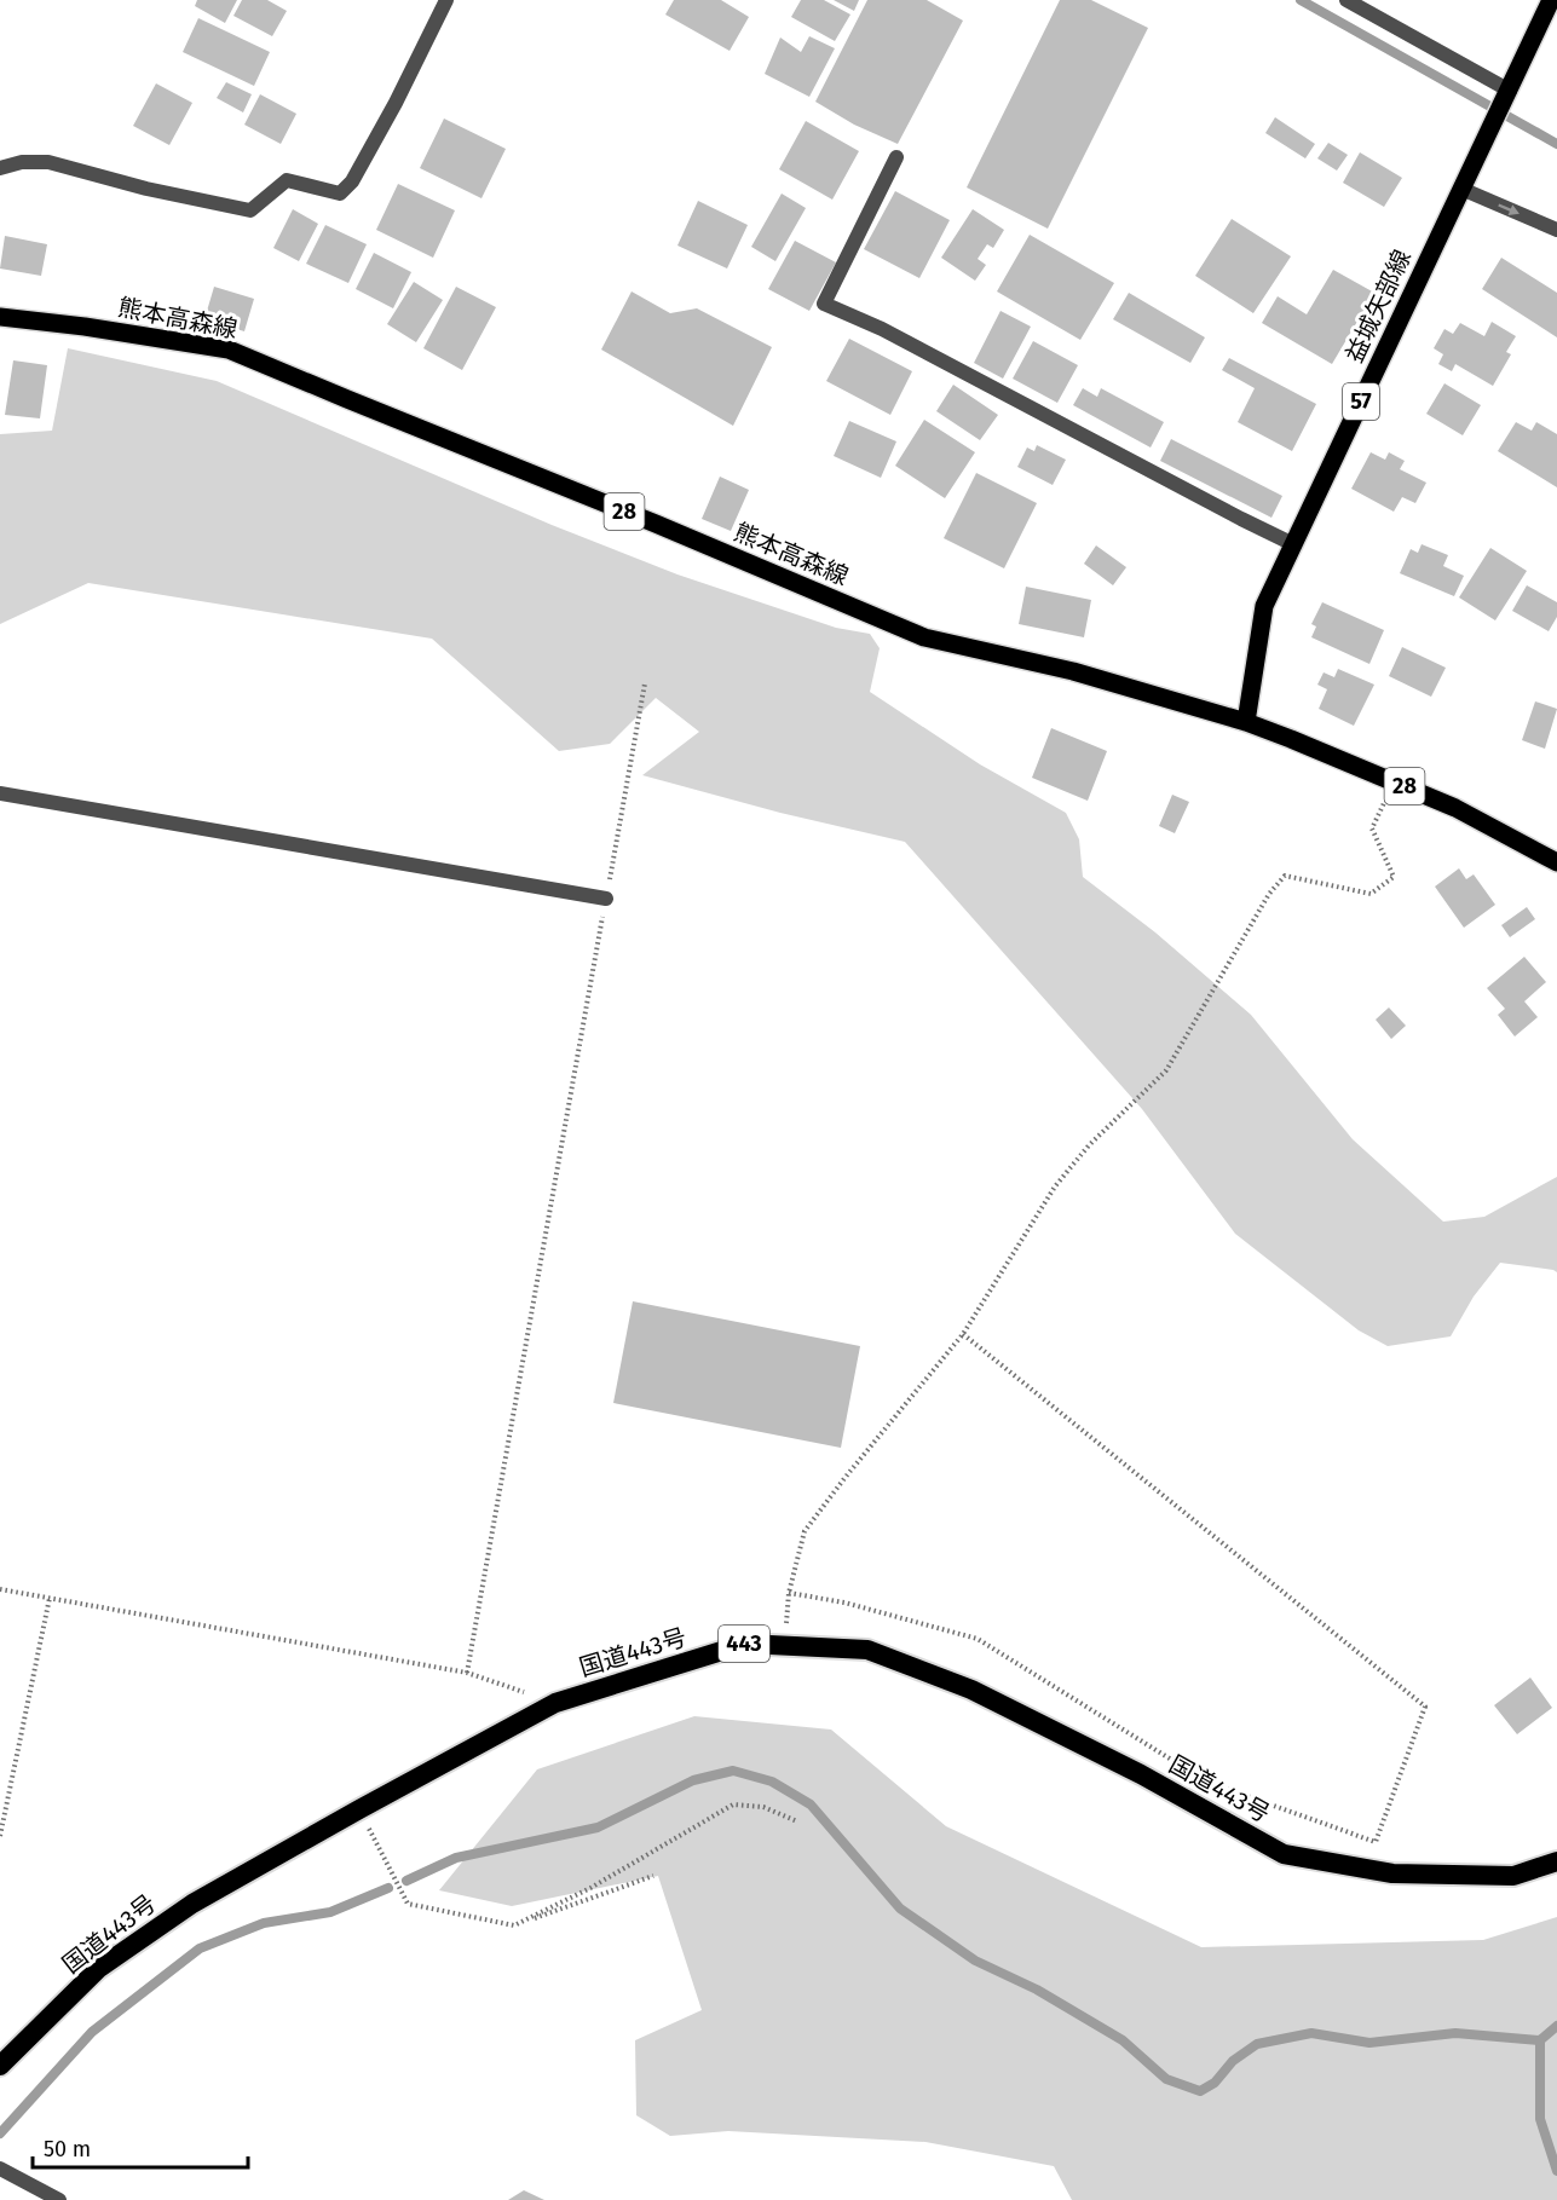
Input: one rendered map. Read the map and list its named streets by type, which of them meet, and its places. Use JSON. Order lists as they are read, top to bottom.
{
  "streets": {
    "highway": ["443", "国道443号"],
    "main road": [
      "益城矢部線",
      "熊本高森線",
      "57",
      "28"
    ]
  },
  "crossings": [
    ["益城矢部線", "熊本高森線"]
  ],
  "scale_bar": "50 m"
}
